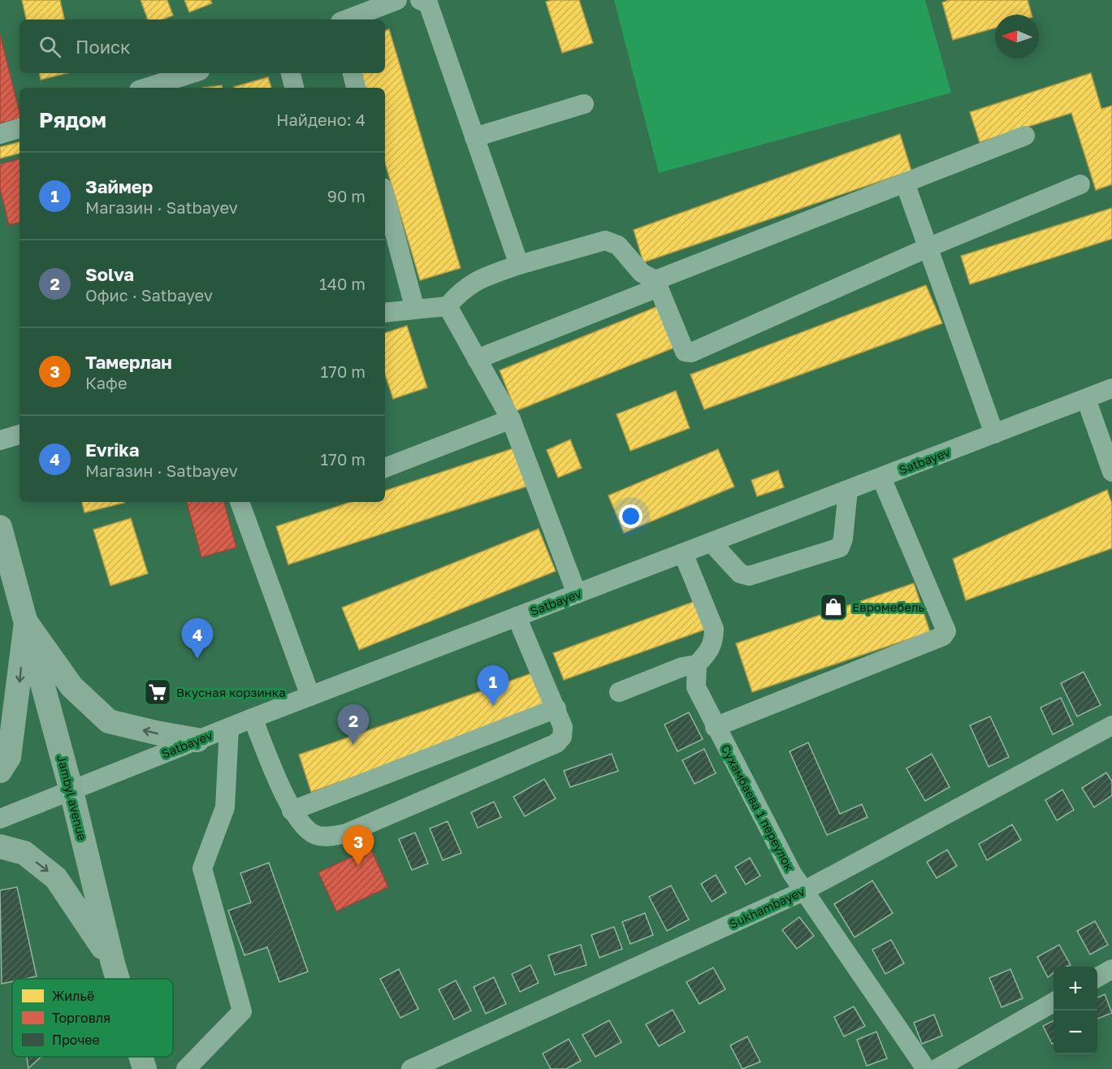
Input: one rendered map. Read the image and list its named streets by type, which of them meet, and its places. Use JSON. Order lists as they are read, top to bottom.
{
  "streets": {
    "main road": ["Jambyl avenue"],
    "street": ["Satbayev", "Сухамбаева 1 переулок", "Sukhambayev"]
  },
  "crossings": [
    ["Satbayev", "Jambyl avenue"],
    ["Сухамбаева 1 переулок", "Sukhambayev"]
  ],
  "places": {
    "shop": ["Евромебель"],
    "supermarket": ["Вкусная корзинка"]
  },
  "legend": ["Жильё", "Торговля", "Прочее"],
  "north": "left",
  "page": {
    "search": "Поиск",
    "heading": ["Рядом", "Найдено: 4"],
    "list": [
      {
        "mark": "1",
        "name": "Займер",
        "note": "Магазин · Satbayev",
        "value": "90 m"
      },
      {
        "mark": "2",
        "name": "Solva",
        "note": "Офис · Satbayev",
        "value": "140 m"
      },
      {
        "mark": "3",
        "name": "Тамерлан",
        "note": "Кафе",
        "value": "170 m"
      },
      {
        "mark": "4",
        "name": "Evrika",
        "note": "Магазин · Satbayev",
        "value": "170 m"
      }
    ],
    "pins": [
      "4",
      "1",
      "2",
      "3"
    ],
    "map_buttons": ["+", "−"]
  }
}
